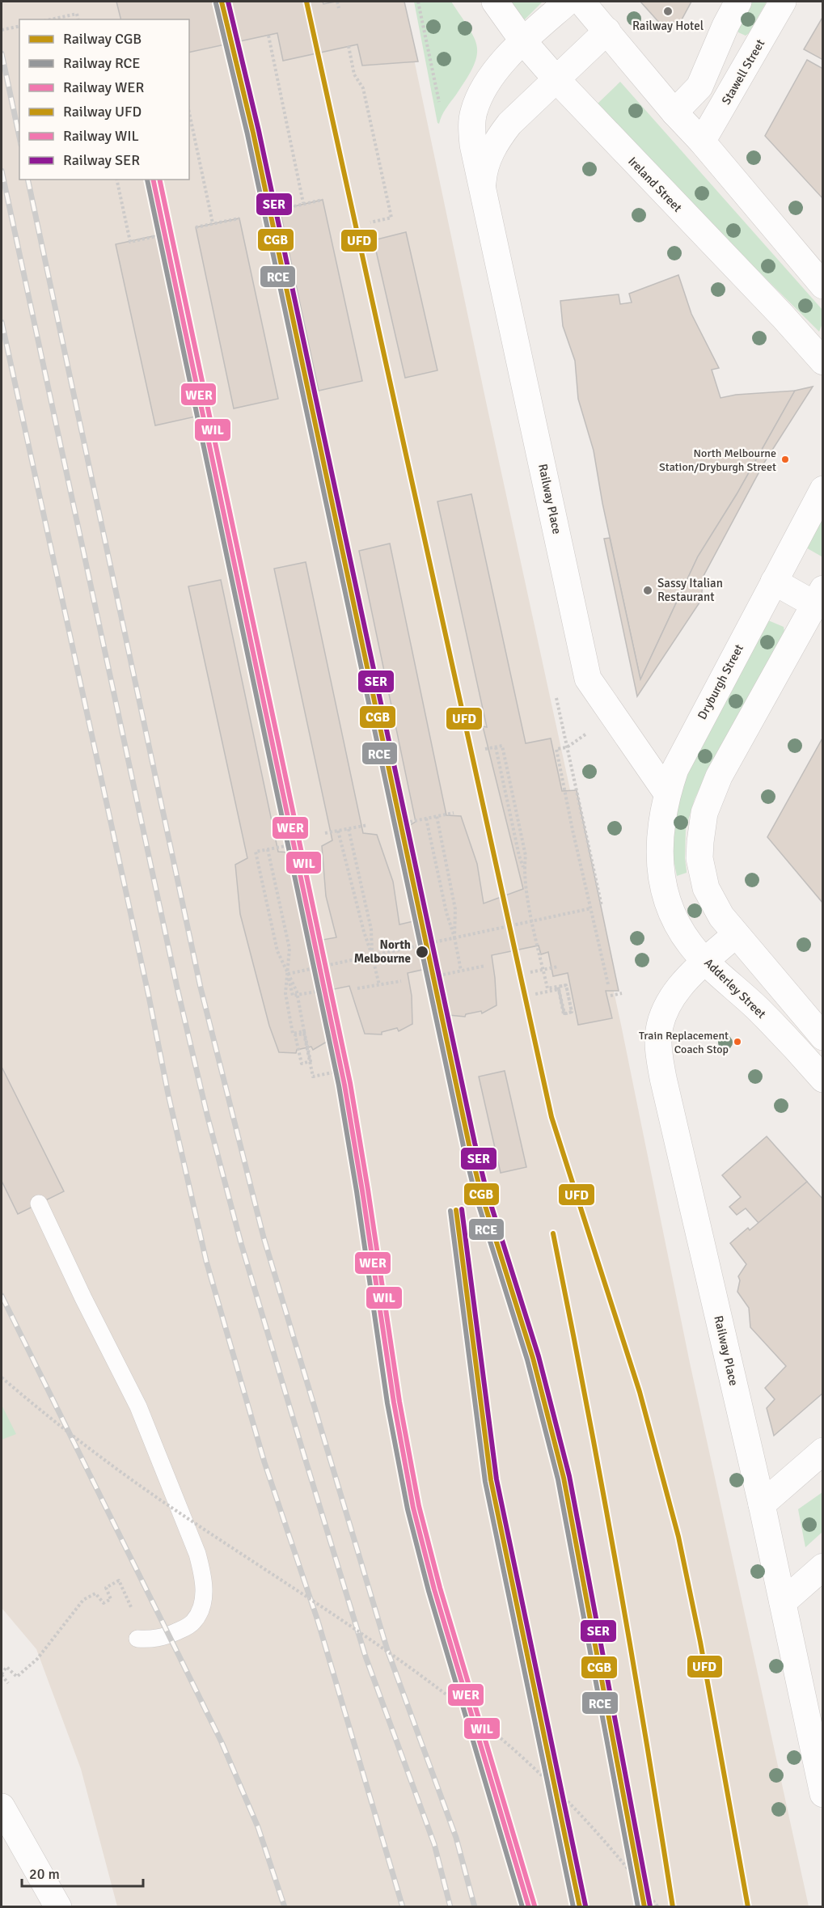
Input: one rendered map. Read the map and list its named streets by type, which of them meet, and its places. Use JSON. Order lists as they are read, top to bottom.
{
  "streets": {
    "main road": [
      "Stawell Street",
      "Ireland Street",
      "Railway Place",
      "Dryburgh Street",
      "Adderley Street"
    ]
  },
  "crossings": [
    ["Ireland Street", "Railway Place"],
    ["Railway Place", "Dryburgh Street"],
    ["Railway Place", "Adderley Street"],
    ["Dryburgh Street", "Adderley Street"]
  ],
  "places": [
    "Railway Hotel",
    "North Melbourne Station/Dryburgh Street",
    "Sassy Italian Restaurant",
    "North Melbourne",
    "Train Replacement Coach Stop"
  ],
  "lines": [
    "rail line CGB",
    "rail line UFD",
    "rail line SER",
    "rail line RCE",
    "rail line WER",
    "rail line WIL"
  ],
  "legend": [
    "Railway CGB",
    "Railway RCE",
    "Railway WER",
    "Railway UFD",
    "Railway WIL",
    "Railway SER"
  ],
  "scale_bar": "20 m"
}
